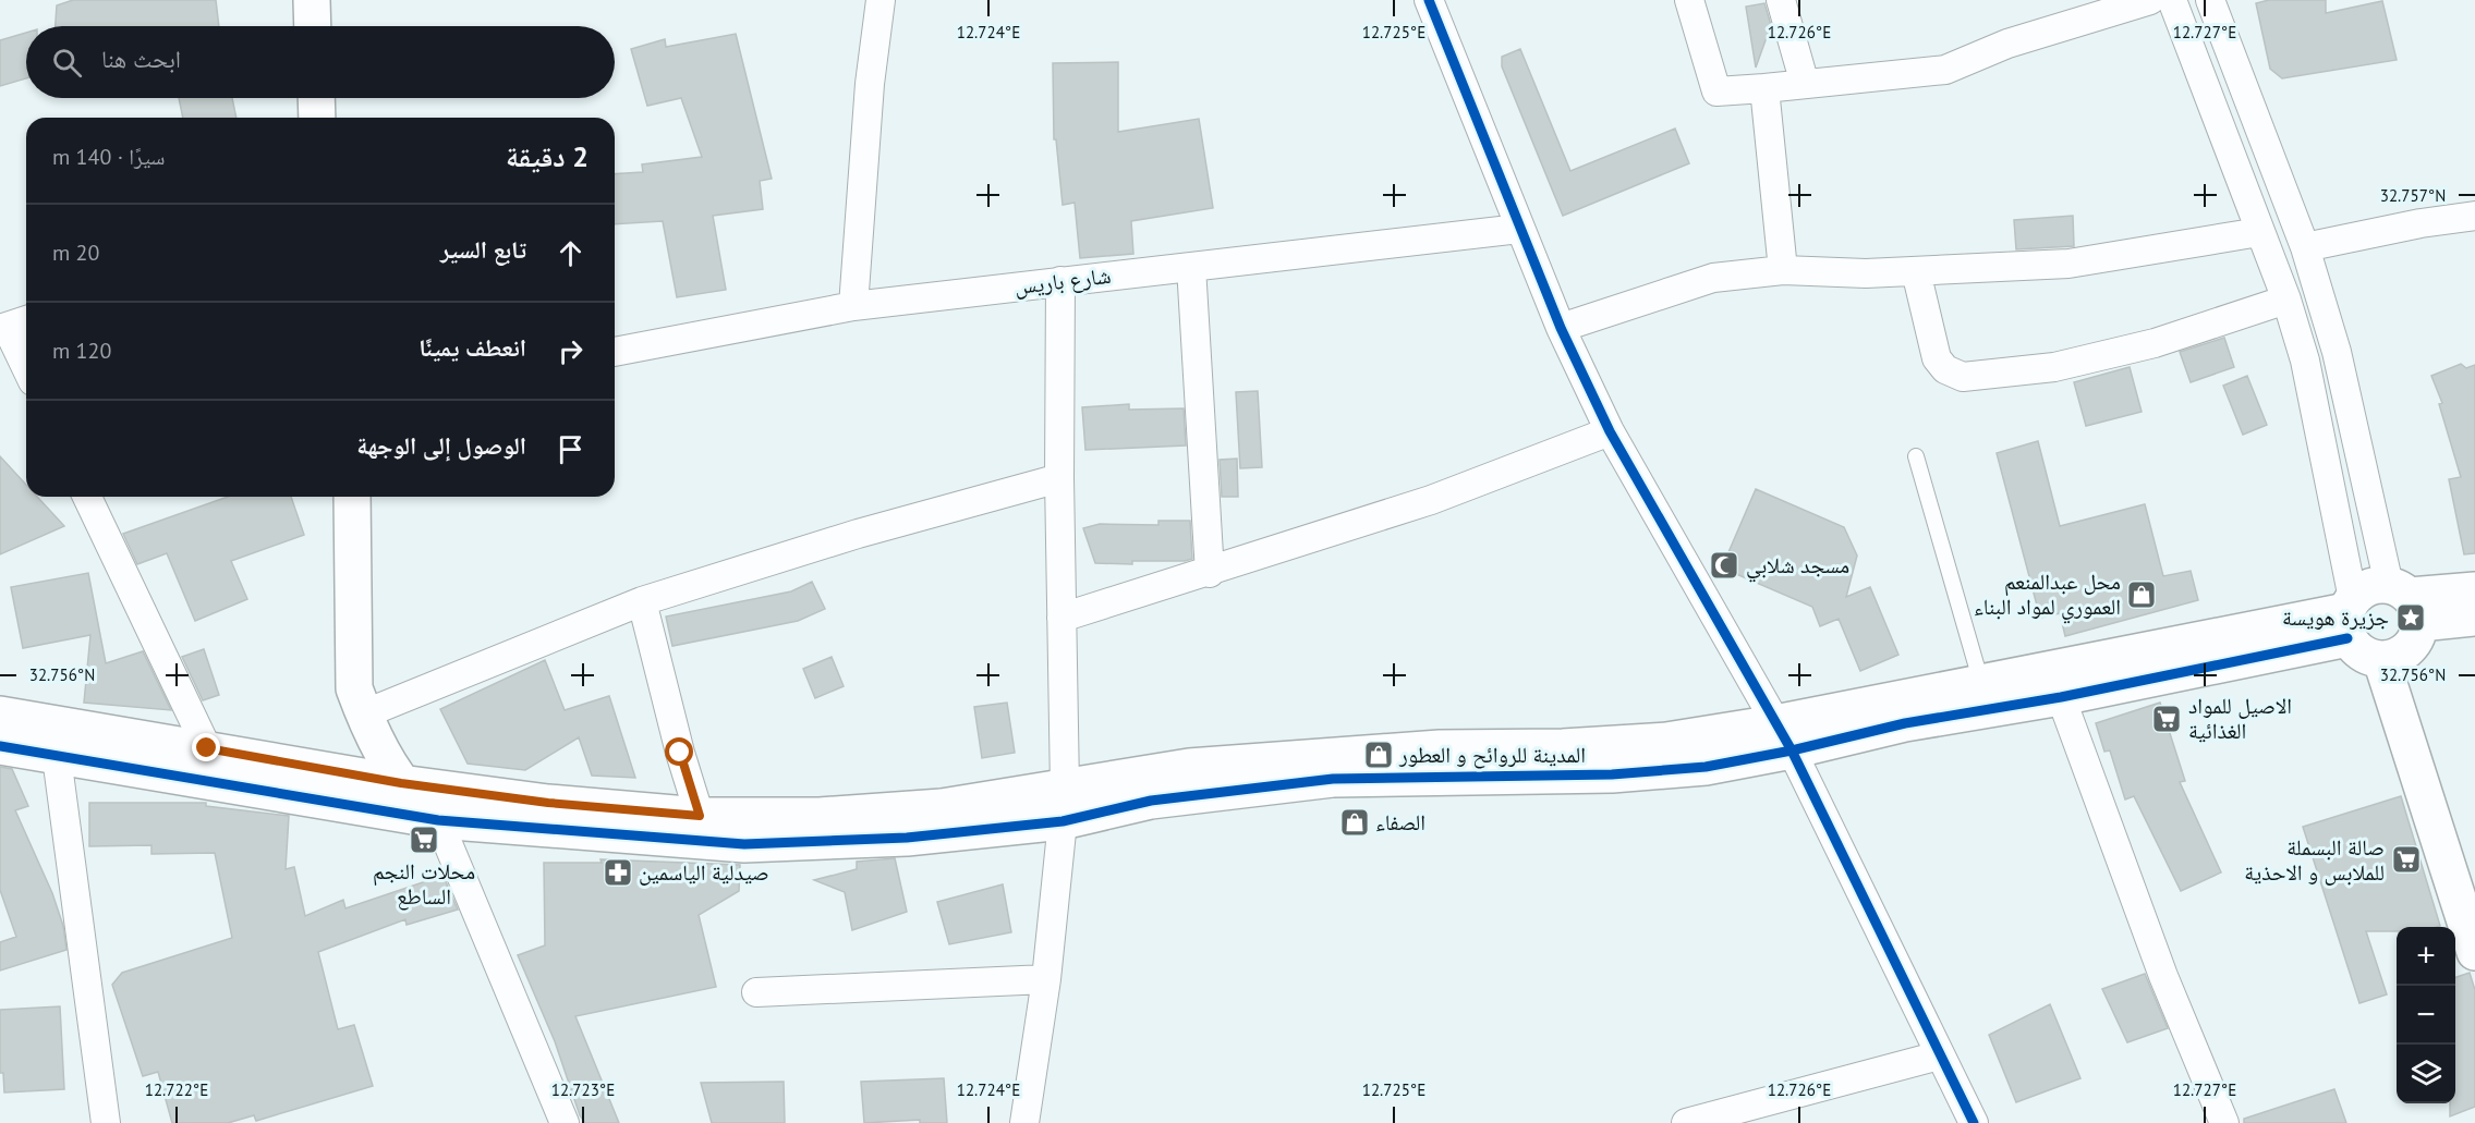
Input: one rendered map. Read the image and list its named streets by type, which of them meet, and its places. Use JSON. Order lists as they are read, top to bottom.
{
  "streets": {
    "street": ["شارع باريس"]
  },
  "places": {
    "mosque": ["مسجد شلابي"],
    "shop": ["محل عبدالمنعم العموري لمواد البناء", "المدينة للروائح و العطور", "الصفاء"],
    "place": ["جزيرة هويسة"],
    "supermarket": ["الاصيل للمواد الغذائية", "محلات النجم الساطع", "صالة البسملة للملابس و الاحذية"],
    "pharmacy": ["صيدلية الياسمين"]
  },
  "page": {
    "search": "ابحث هنا",
    "heading": ["2 دقيقة", "سيرًا · 140 m"],
    "list": [
      ["تابع السير", "20 m"],
      ["انعطف يمينًا", "120 m"],
      "الوصول إلى الوجهة"
    ],
    "map_buttons": ["+", "−"]
  },
  "coordinates": [
    "12.724°E",
    "12.725°E",
    "12.726°E",
    "12.727°E",
    "32.757°N",
    "32.756°N",
    "12.722°E",
    "12.723°E"
  ]
}
